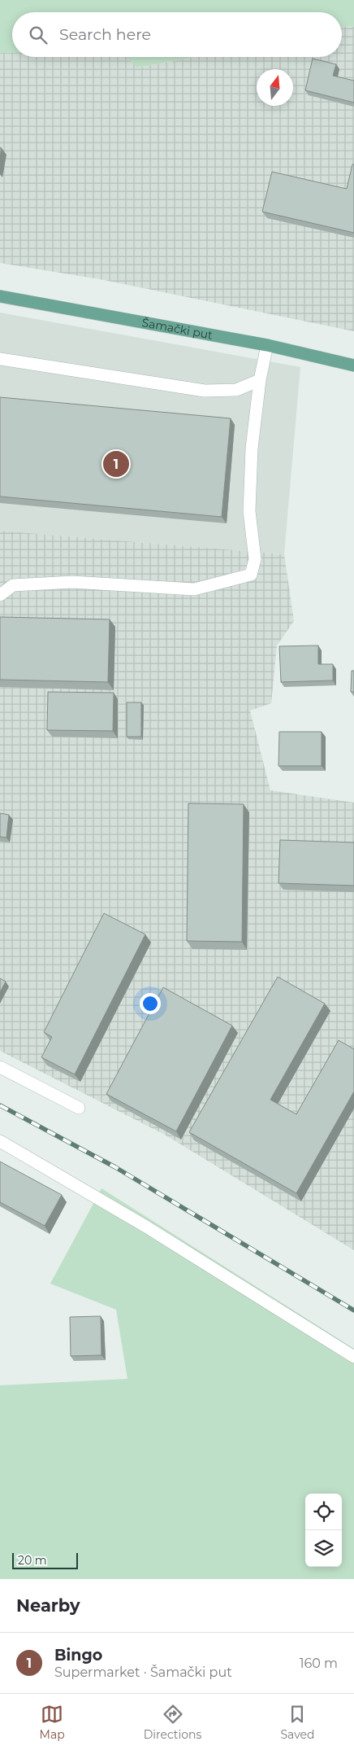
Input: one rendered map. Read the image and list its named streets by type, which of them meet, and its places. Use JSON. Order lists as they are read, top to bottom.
{
  "streets": {
    "main road": ["Šamački put"]
  },
  "scale_bar": "20 m",
  "north": "top",
  "page": {
    "search": "Search here",
    "pins": "1",
    "scale": "20 m",
    "heading": "Nearby",
    "list": [
      {
        "mark": "1",
        "name": "Bingo",
        "note": "Supermarket · Šamački put",
        "value": "160 m"
      }
    ],
    "nav": ["Map", "Directions", "Saved"]
  }
}
